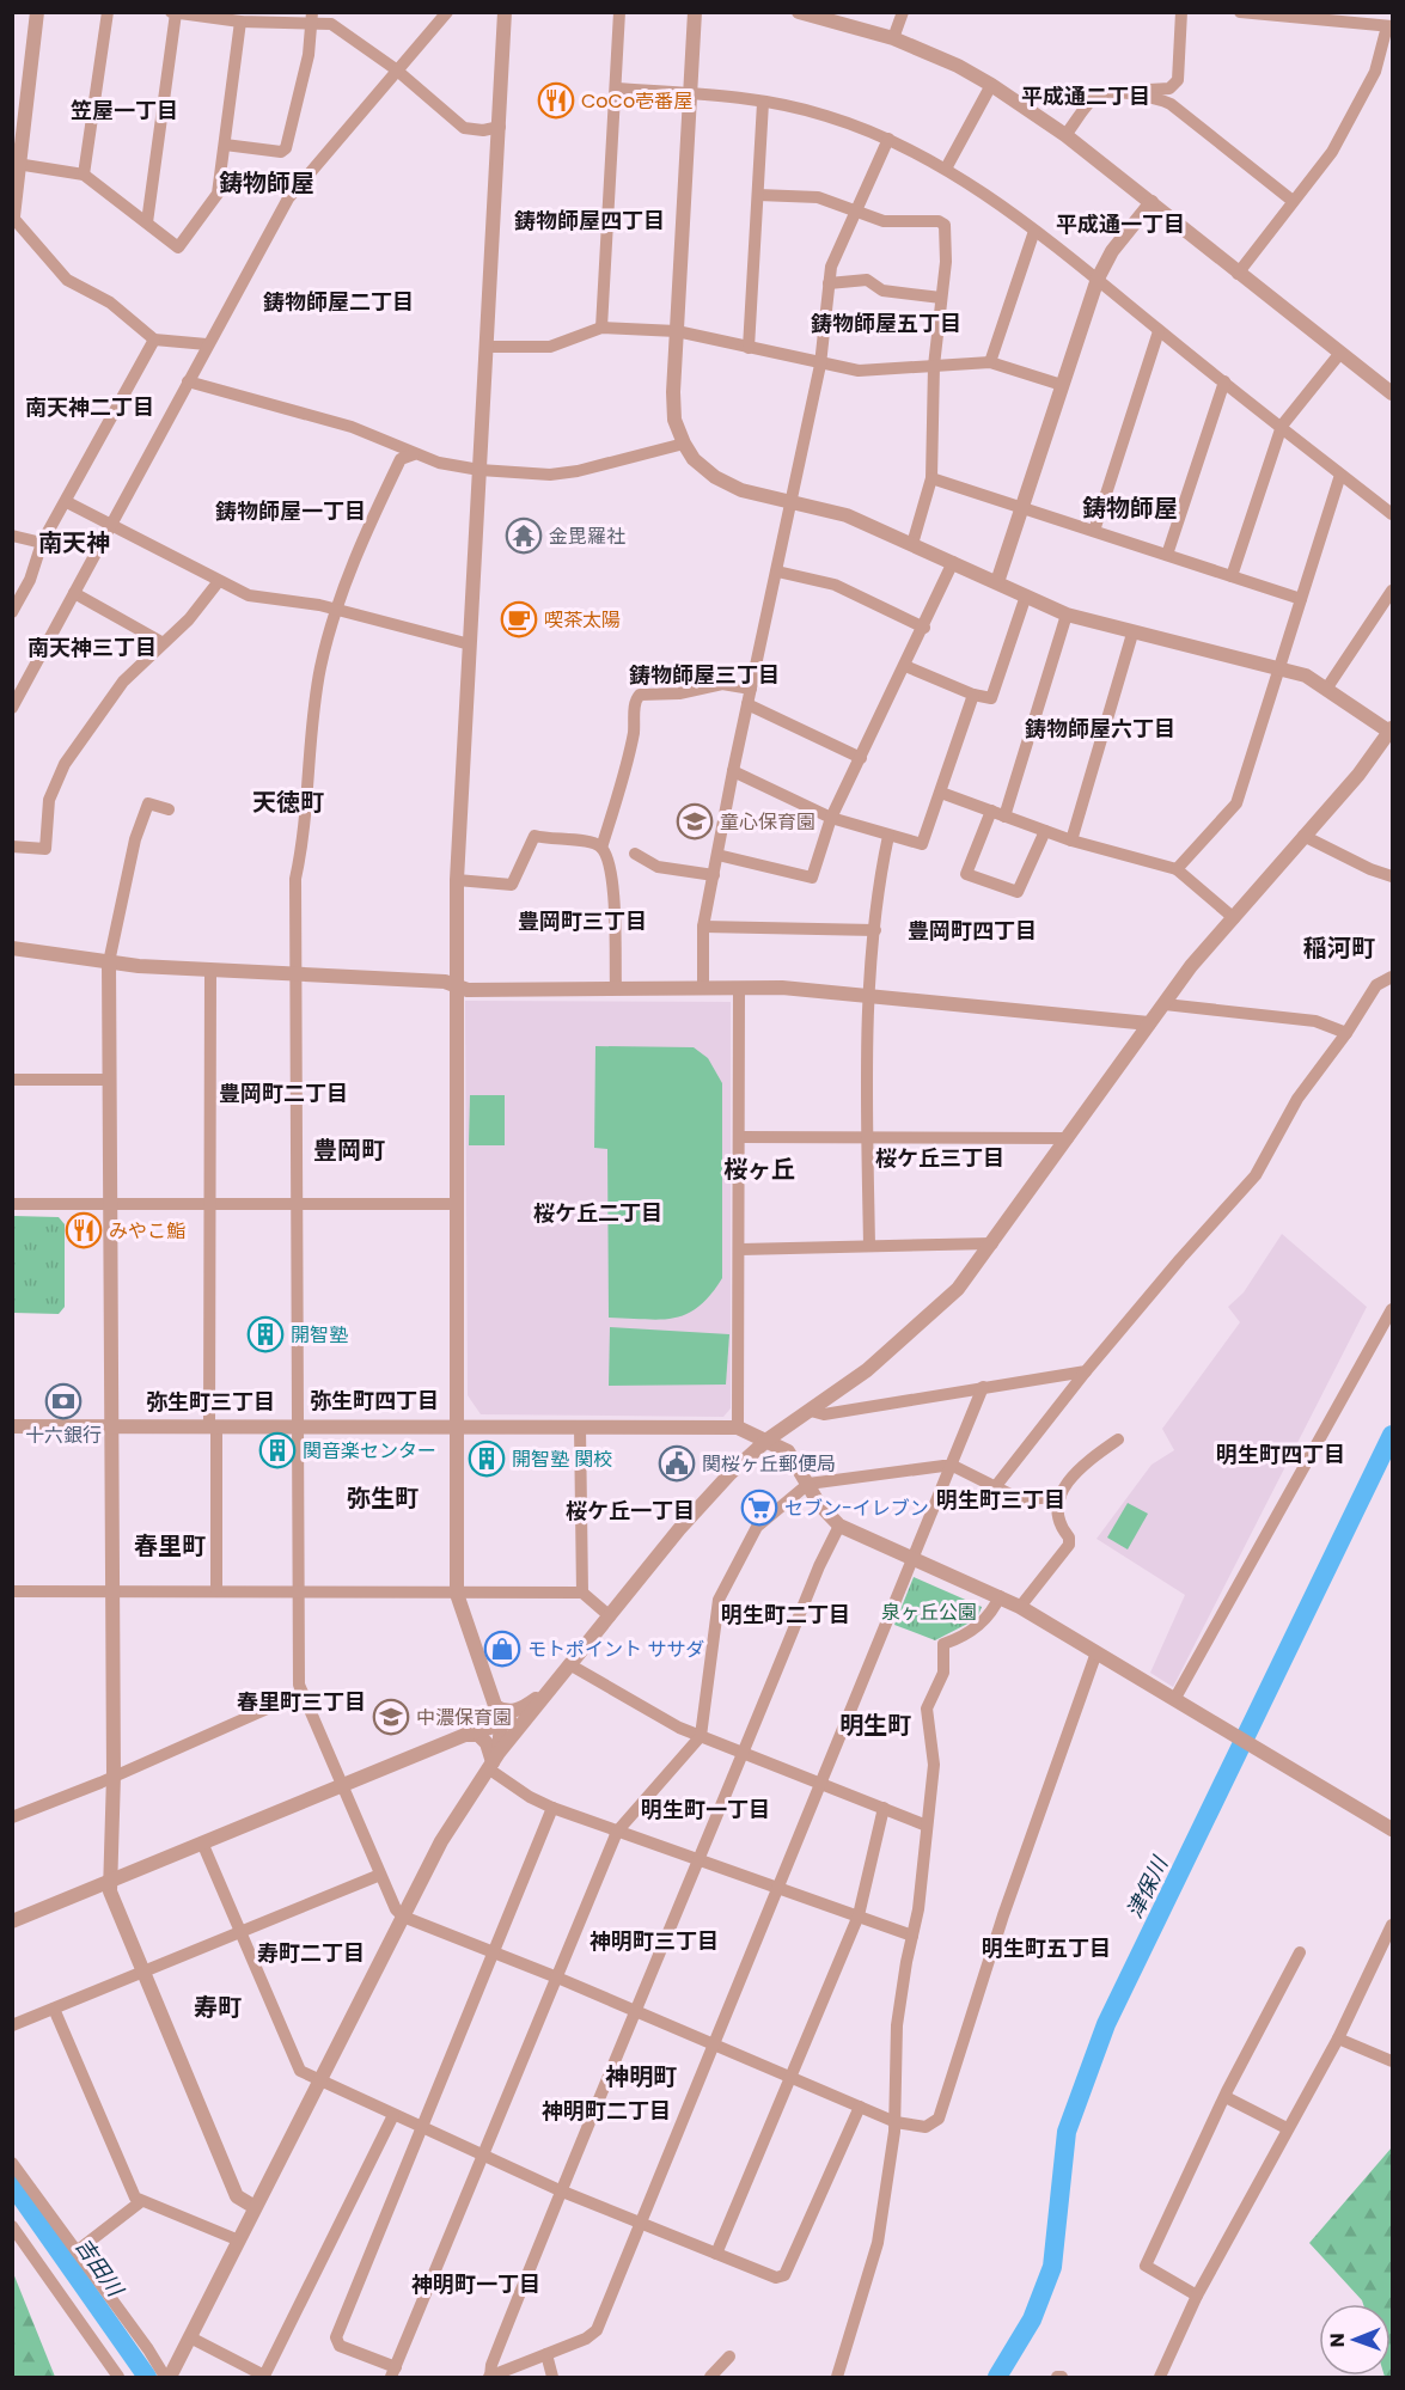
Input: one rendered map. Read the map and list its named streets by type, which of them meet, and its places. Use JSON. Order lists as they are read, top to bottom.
{
  "districts": [
    "平成通二丁目",
    "笠屋一丁目",
    "鋳物師屋",
    "鋳物師屋四丁目",
    "平成通一丁目",
    "鋳物師屋二丁目",
    "鋳物師屋五丁目",
    "南天神二丁目",
    "鋳物師屋",
    "鋳物師屋一丁目",
    "南天神",
    "南天神三丁目",
    "鋳物師屋三丁目",
    "鋳物師屋六丁目",
    "天徳町",
    "豊岡町三丁目",
    "豊岡町四丁目",
    "稲河町",
    "豊岡町二丁目",
    "豊岡町",
    "桜ケ丘三丁目",
    "桜ヶ丘",
    "桜ケ丘二丁目",
    "弥生町四丁目",
    "弥生町三丁目",
    "明生町四丁目",
    "弥生町",
    "明生町三丁目",
    "桜ケ丘一丁目",
    "春里町",
    "明生町二丁目",
    "春里町三丁目",
    "明生町",
    "明生町一丁目",
    "神明町三丁目",
    "明生町五丁目",
    "寿町二丁目",
    "寿町",
    "神明町",
    "神明町二丁目",
    "神明町一丁目"
  ],
  "water": ["津保川", "吉田川"],
  "parks": ["泉ヶ丘公園"],
  "places": {
    "restaurant": ["CoCo壱番屋", "みやこ鮨"],
    "temple": ["金毘羅社"],
    "cafe": ["喫茶太陽"],
    "school or university": ["童心保育園", "中濃保育園"],
    "building": ["開智塾", "関音楽センター", "開智塾 関校"],
    "bank": ["十六銀行"],
    "public building": ["関桜ヶ丘郵便局"],
    "supermarket": ["セブン-イレブン"],
    "shop": ["モトポイント ササダ"]
  },
  "north": "left"
}
